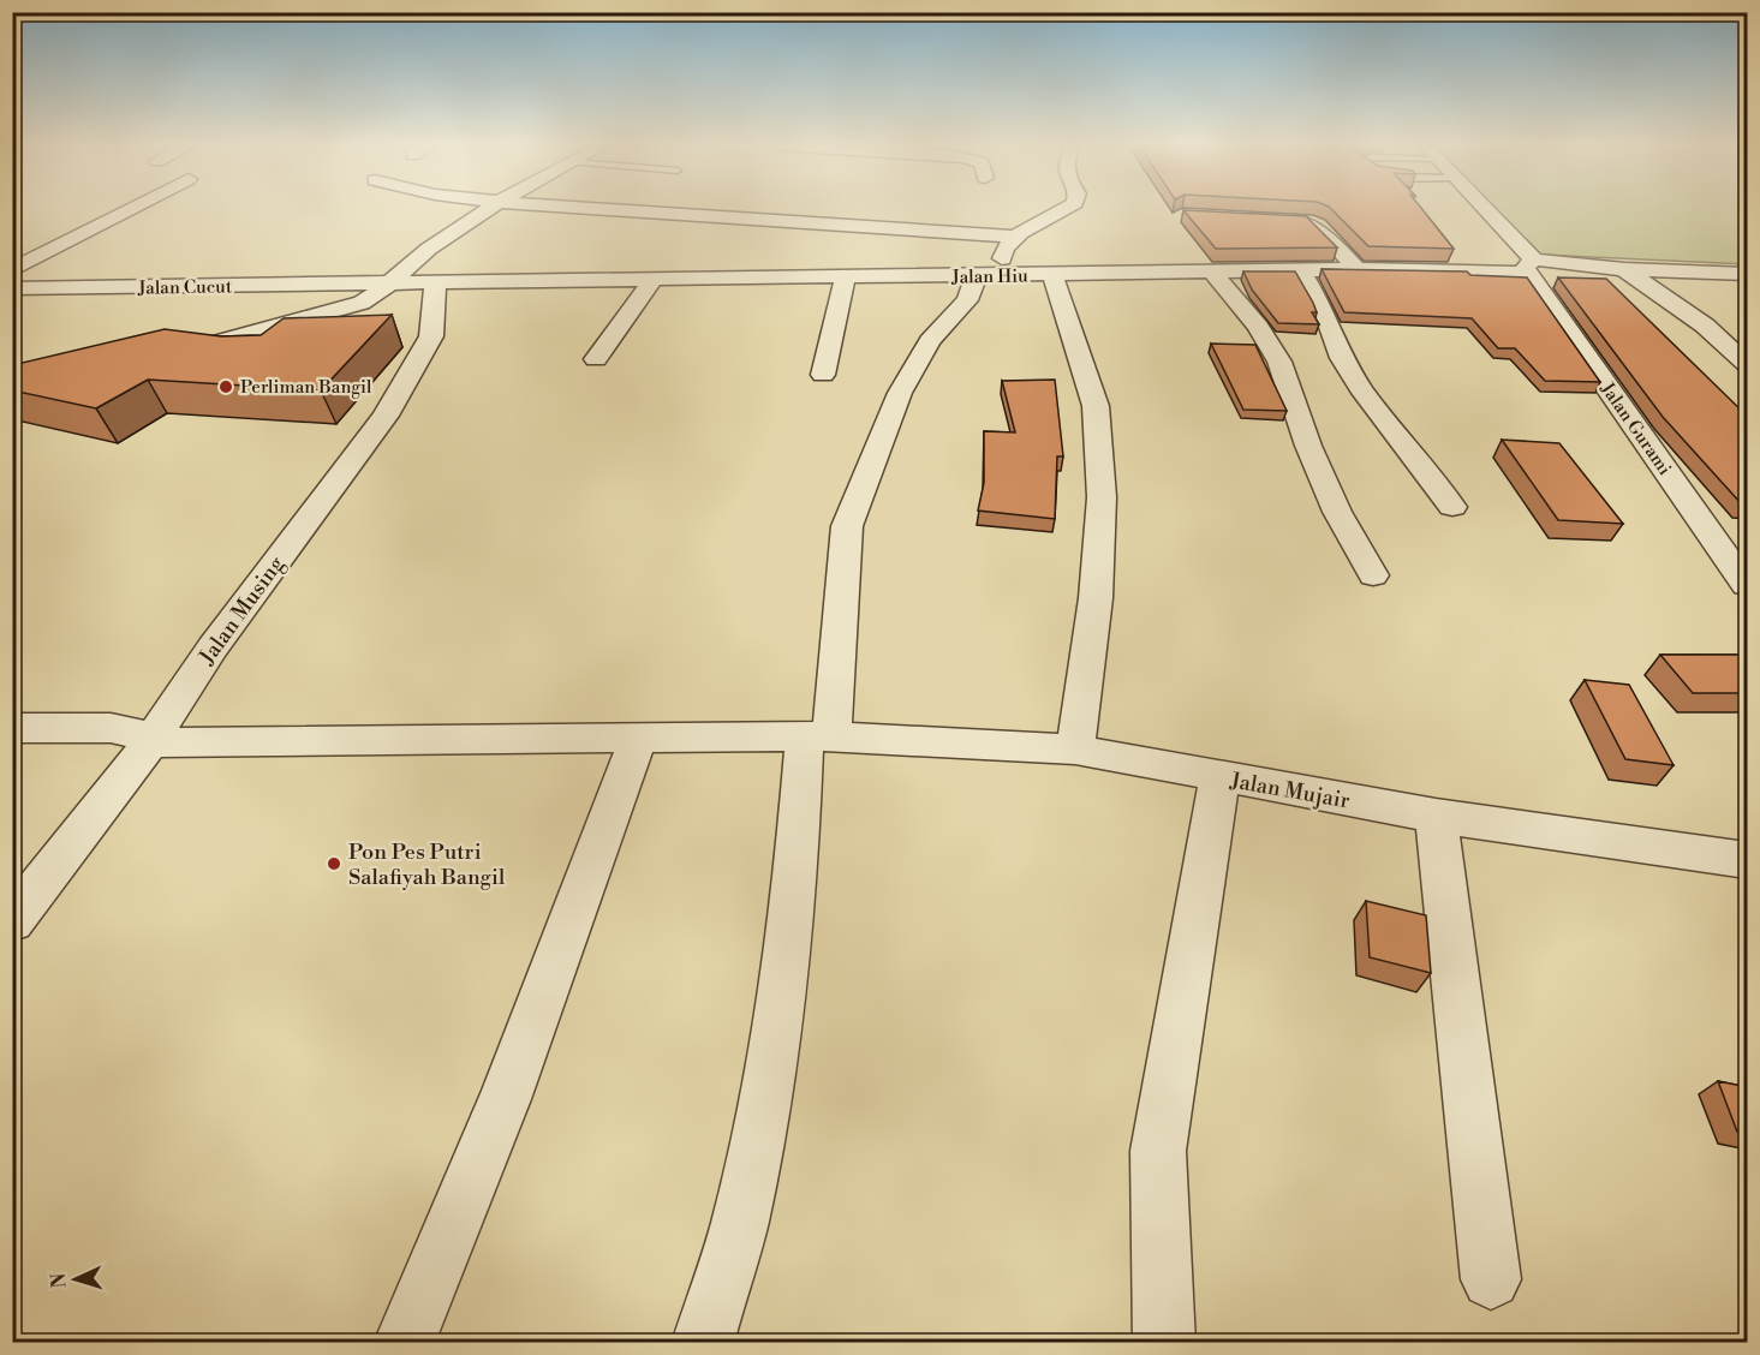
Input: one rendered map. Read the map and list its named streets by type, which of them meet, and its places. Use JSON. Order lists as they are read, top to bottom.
{
  "streets": {
    "street": [
      "Jalan Hiu",
      "Jalan Cucut",
      "Jalan Gurami",
      "Jalan Musing",
      "Jalan Mujair"
    ]
  },
  "crossings": [
    ["Jalan Hiu", "Jalan Cucut"],
    ["Jalan Hiu", "Jalan Gurami"],
    ["Jalan Hiu", "Jalan Musing"],
    ["Jalan Musing", "Jalan Mujair"]
  ],
  "places": ["Perliman Bangil", "Pon Pes Putri Salafiyah Bangil"],
  "north": "left"
}
